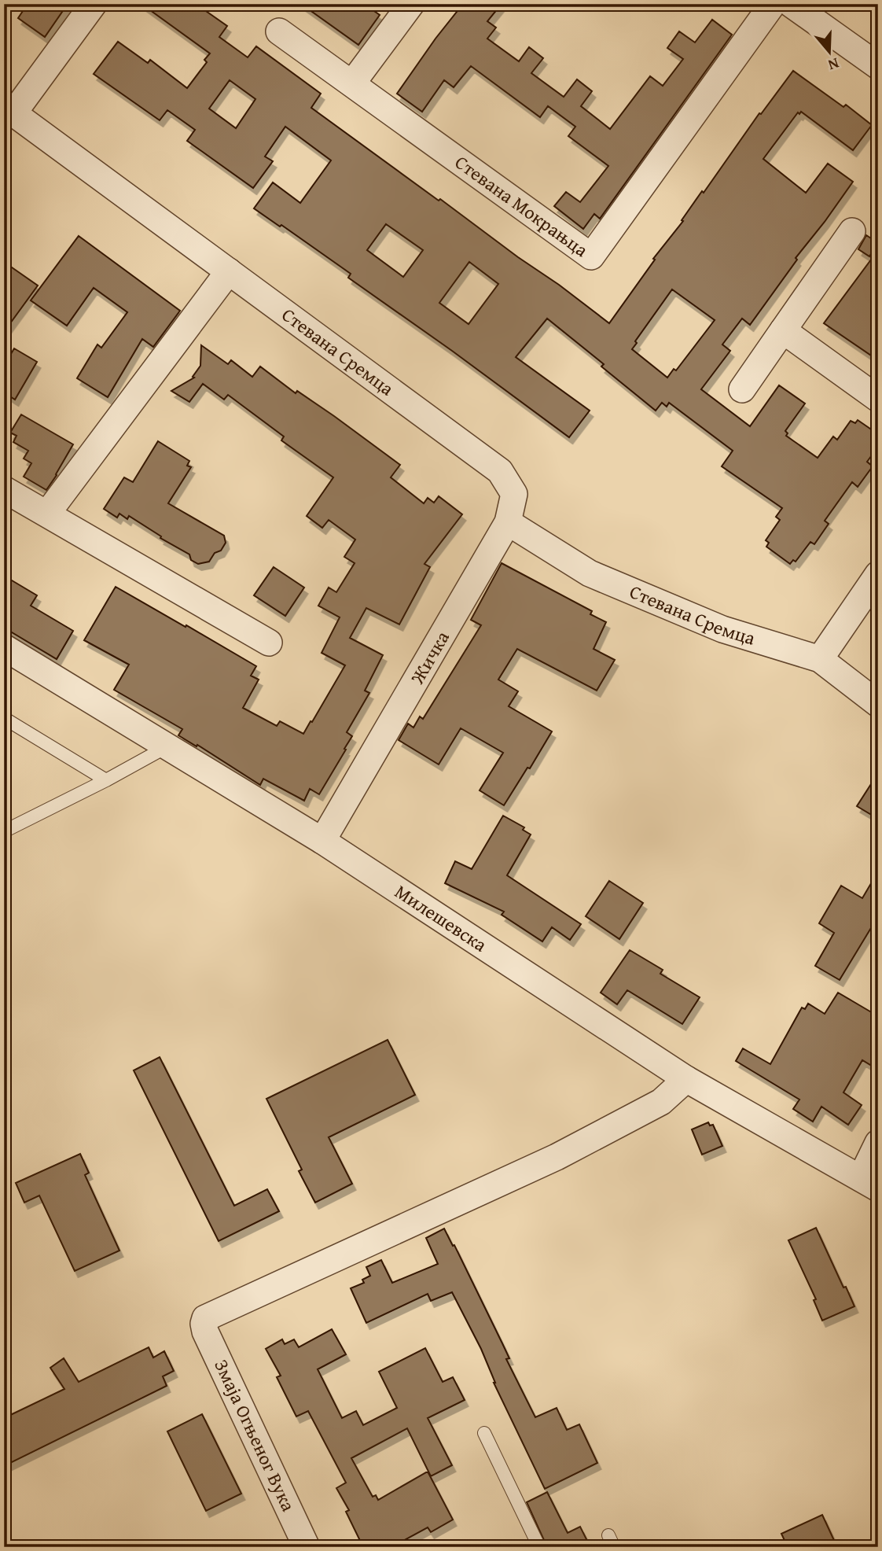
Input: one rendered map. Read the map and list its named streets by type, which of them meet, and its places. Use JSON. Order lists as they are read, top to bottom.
{
  "streets": {
    "street": [
      "Стевана Мокрањца",
      "Стевана Сремца",
      "Жичка",
      "Милешевска",
      "Змаја Огњеног Вука"
    ]
  },
  "crossings": [
    ["Стевана Сремца", "Жичка"],
    ["Жичка", "Милешевска"],
    ["Милешевска", "Змаја Огњеног Вука"]
  ],
  "north": "bottom"
}
